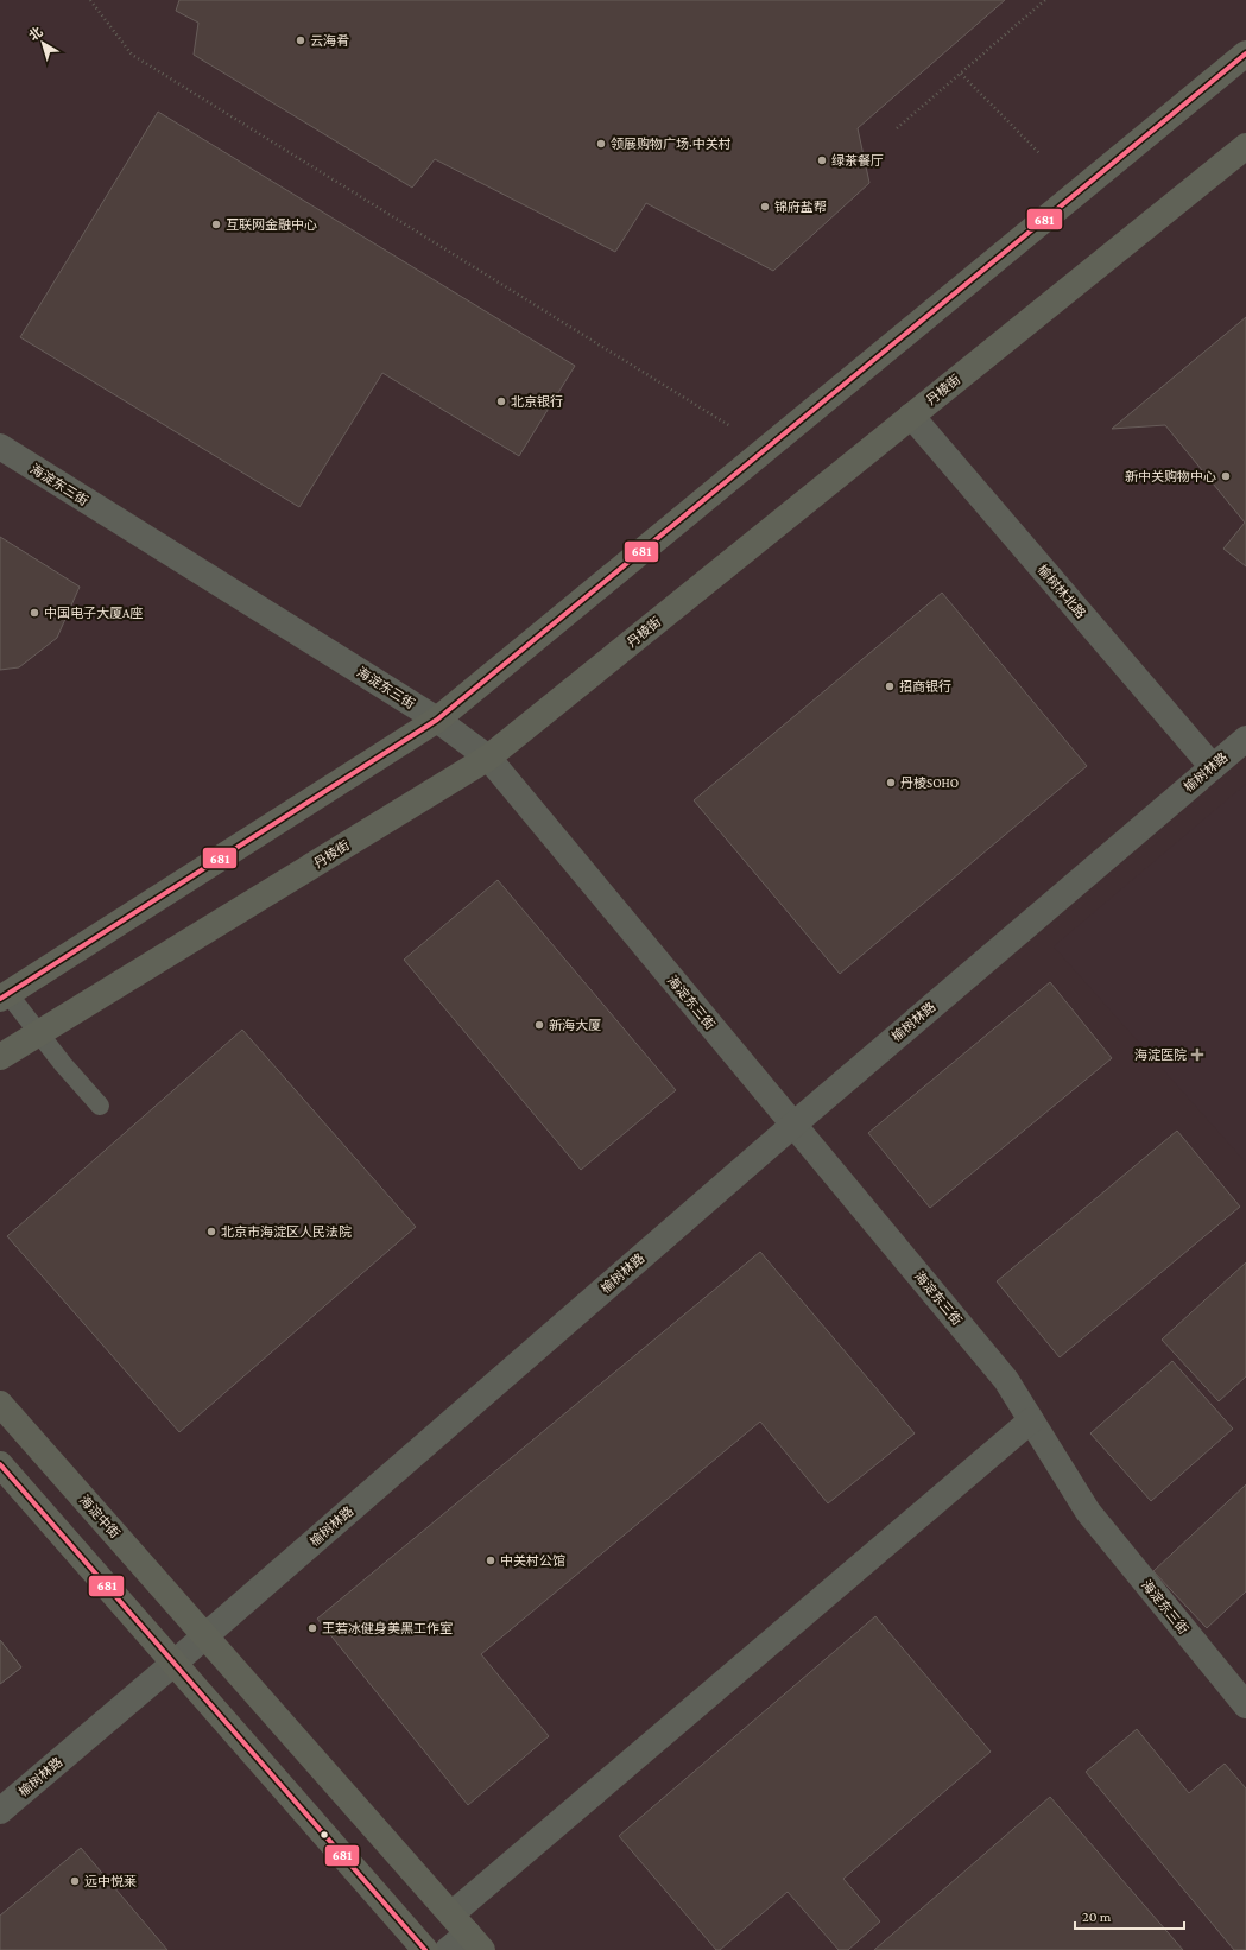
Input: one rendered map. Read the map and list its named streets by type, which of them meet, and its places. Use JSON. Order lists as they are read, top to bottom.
{
  "streets": {
    "main road": ["丹棱街", "海淀中街"],
    "street": ["海淀东三街", "榆树林北路", "榆树林路"]
  },
  "crossings": [
    ["丹棱街", "海淀东三街"],
    ["丹棱街", "榆树林北路"],
    ["海淀东三街", "榆树林路"],
    ["榆树林北路", "榆树林路"],
    ["榆树林路", "海淀中街"]
  ],
  "places": {
    "other": [
      "云海肴",
      "领展购物广场·中关村",
      "绿茶餐厅",
      "锦府盐帮",
      "互联网金融中心",
      "北京银行",
      "新中关购物中心",
      "中国电子大厦A座",
      "招商银行",
      "丹棱SOHO",
      "新海大厦",
      "北京市海淀区人民法院",
      "中关村公馆",
      "王若冰健身美黑工作室",
      "远中悦莱"
    ],
    "health": ["海淀医院"]
  },
  "lines": ["transit line 681"],
  "scale_bar": "20 m",
  "north": "top left"
}
